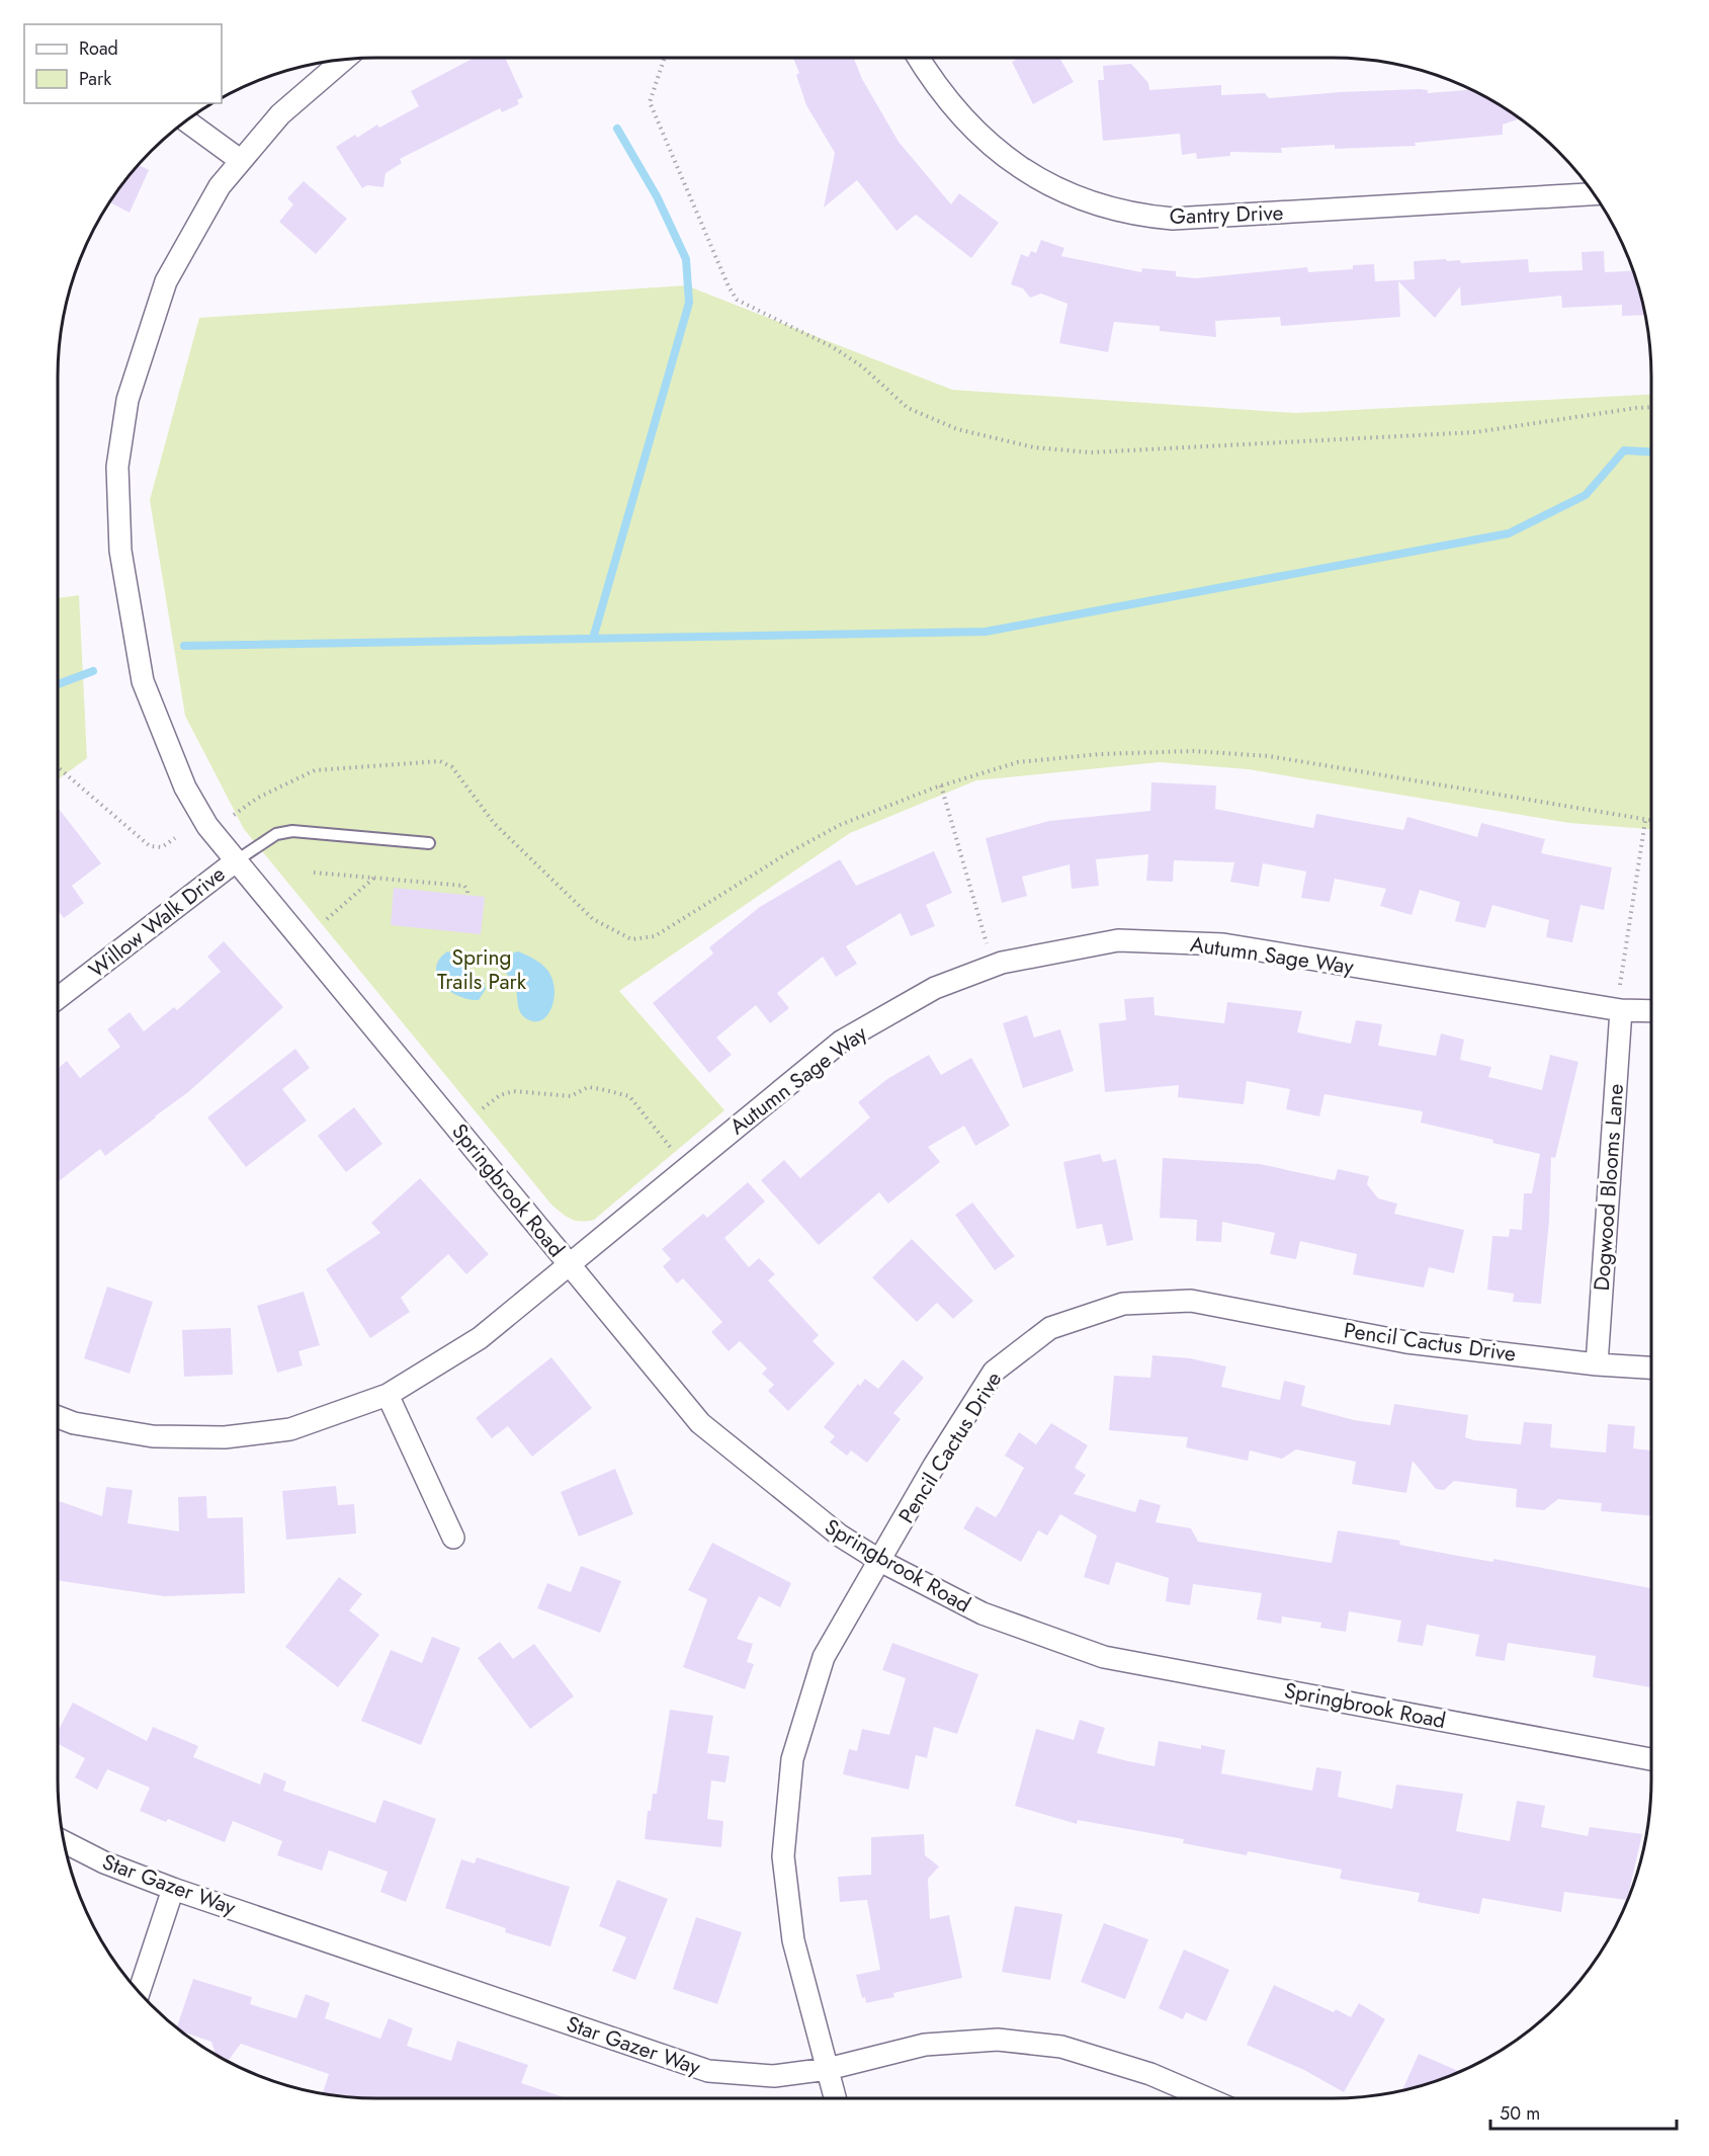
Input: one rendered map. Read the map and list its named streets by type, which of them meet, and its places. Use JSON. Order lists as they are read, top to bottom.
{
  "streets": {
    "street": [
      "Gantry Drive",
      "Willow Walk Drive",
      "Autumn Sage Way",
      "Dogwood Blooms Lane",
      "Springbrook Road",
      "Pencil Cactus Drive",
      "Star Gazer Way"
    ]
  },
  "crossings": [
    ["Willow Walk Drive", "Springbrook Road"],
    ["Autumn Sage Way", "Dogwood Blooms Lane"],
    ["Autumn Sage Way", "Springbrook Road"],
    ["Dogwood Blooms Lane", "Pencil Cactus Drive"],
    ["Springbrook Road", "Pencil Cactus Drive"],
    ["Pencil Cactus Drive", "Star Gazer Way"]
  ],
  "parks": ["Spring Trails Park"],
  "legend": ["Road", "Park"],
  "scale_bar": "50 m"
}
